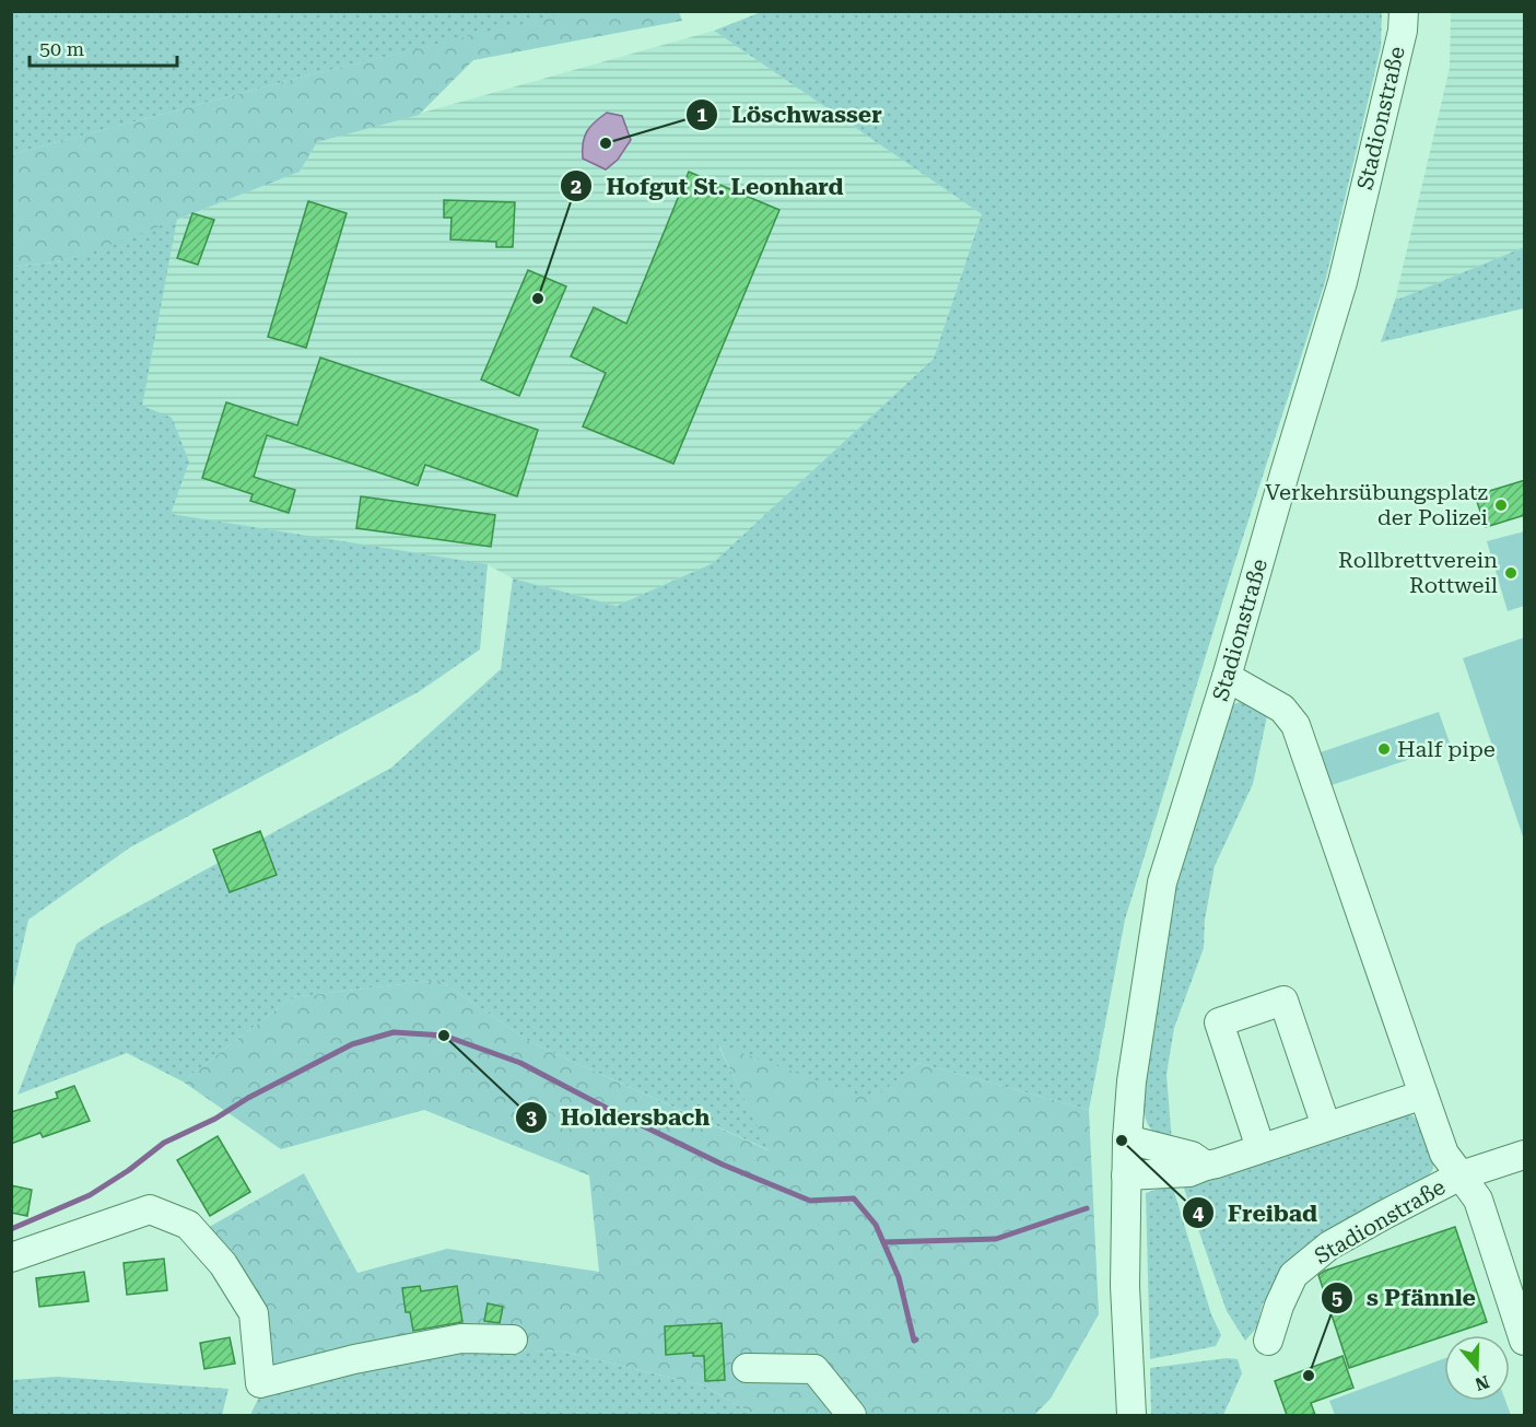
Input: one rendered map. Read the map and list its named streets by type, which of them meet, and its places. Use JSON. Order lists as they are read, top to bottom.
{
  "streets": {
    "street": ["Stadionstraße"]
  },
  "places": [
    "Löschwasser",
    "Hofgut St. Leonhard",
    "Verkehrsübungsplatz der Polizei",
    "Rollbrettverein Rottweil",
    "Half pipe",
    "Holdersbach",
    "Freibad",
    "s Pfännle"
  ],
  "scale_bar": "50 m",
  "north": "bottom"
}
